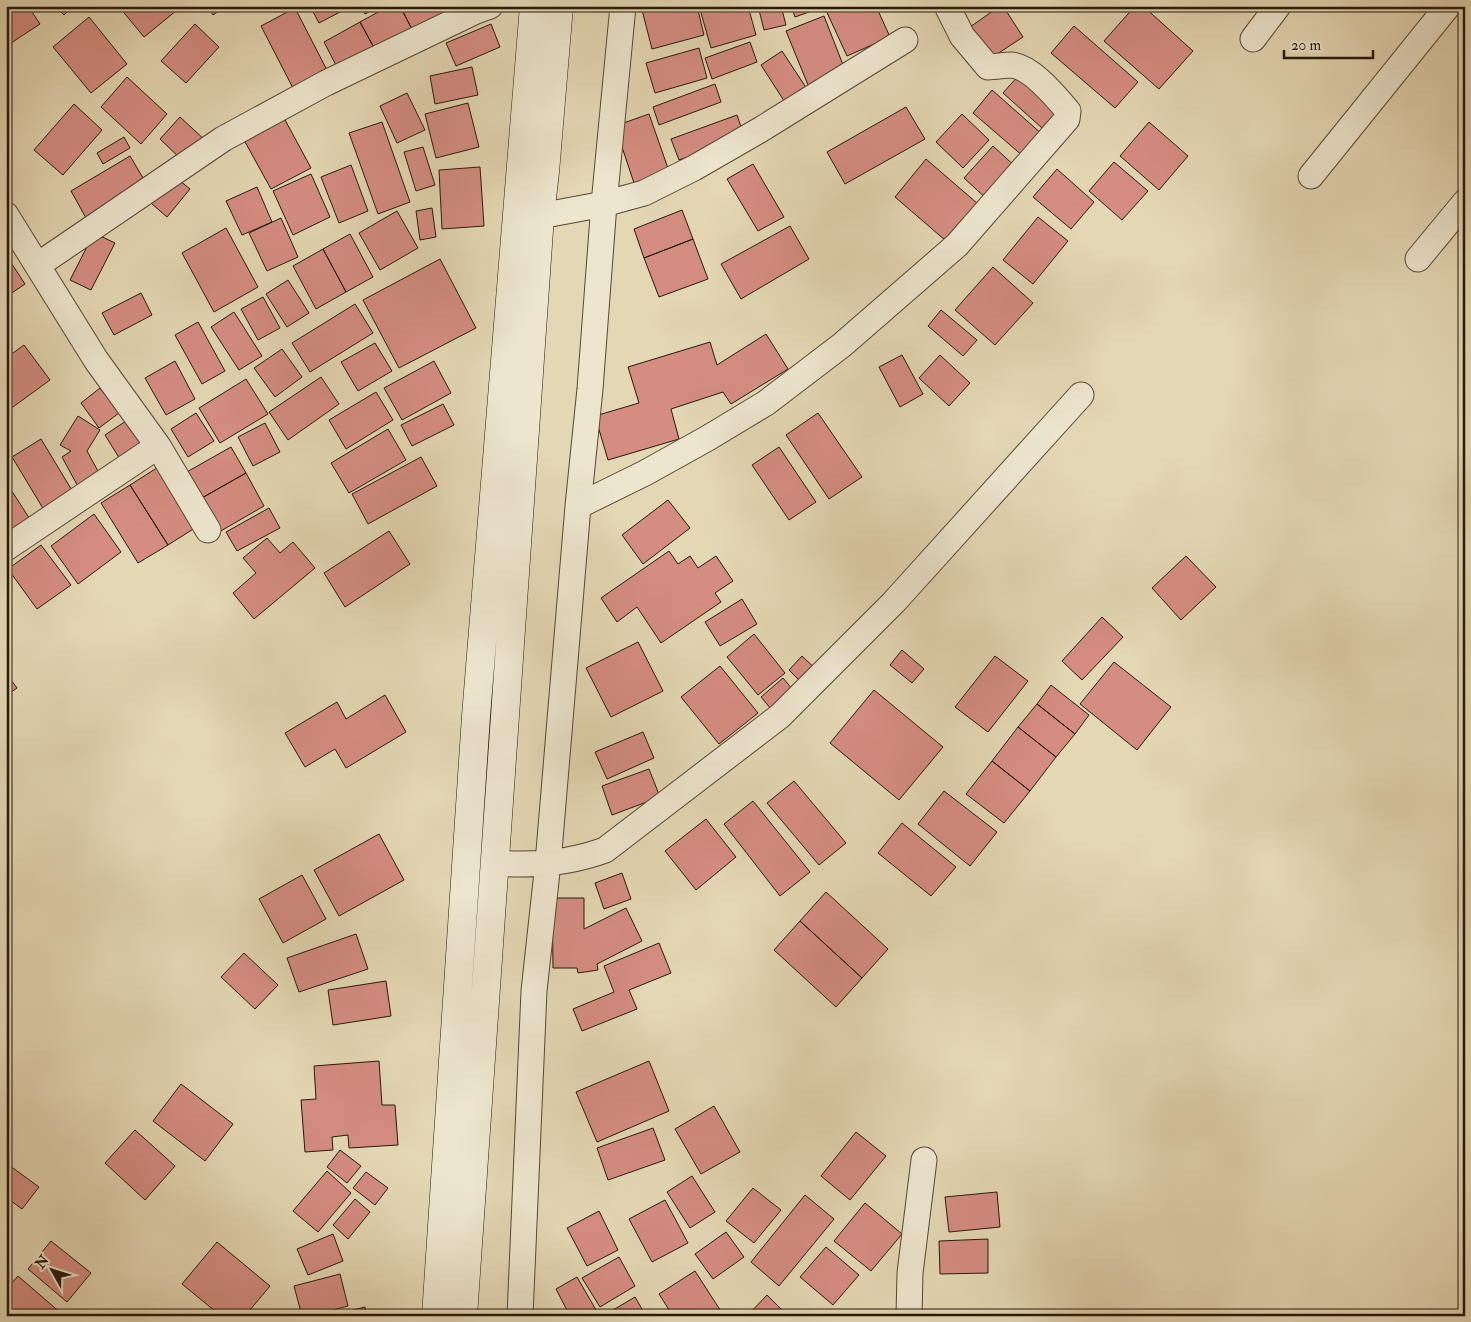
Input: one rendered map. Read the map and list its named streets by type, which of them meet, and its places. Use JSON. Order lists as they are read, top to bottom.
{
  "scale_bar": "20 m",
  "north": "top left"
}
